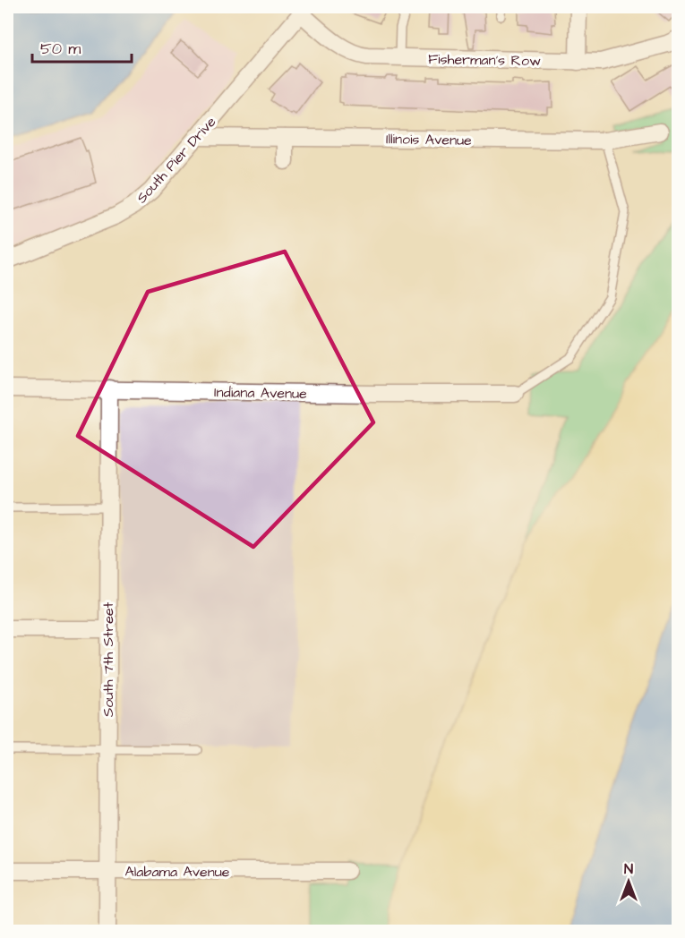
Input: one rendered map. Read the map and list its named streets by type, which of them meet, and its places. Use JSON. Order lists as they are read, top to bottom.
{
  "streets": {
    "street": [
      "Fisherman's Row",
      "Illinois Avenue",
      "South Pier Drive",
      "Indiana Avenue",
      "South 7th Street",
      "Alabama Avenue"
    ]
  },
  "crossings": [
    ["Fisherman's Row", "South Pier Drive"],
    ["Illinois Avenue", "South Pier Drive"],
    ["Indiana Avenue", "South 7th Street"],
    ["South 7th Street", "Alabama Avenue"]
  ],
  "scale_bar": "50 m",
  "north": "top"
}
